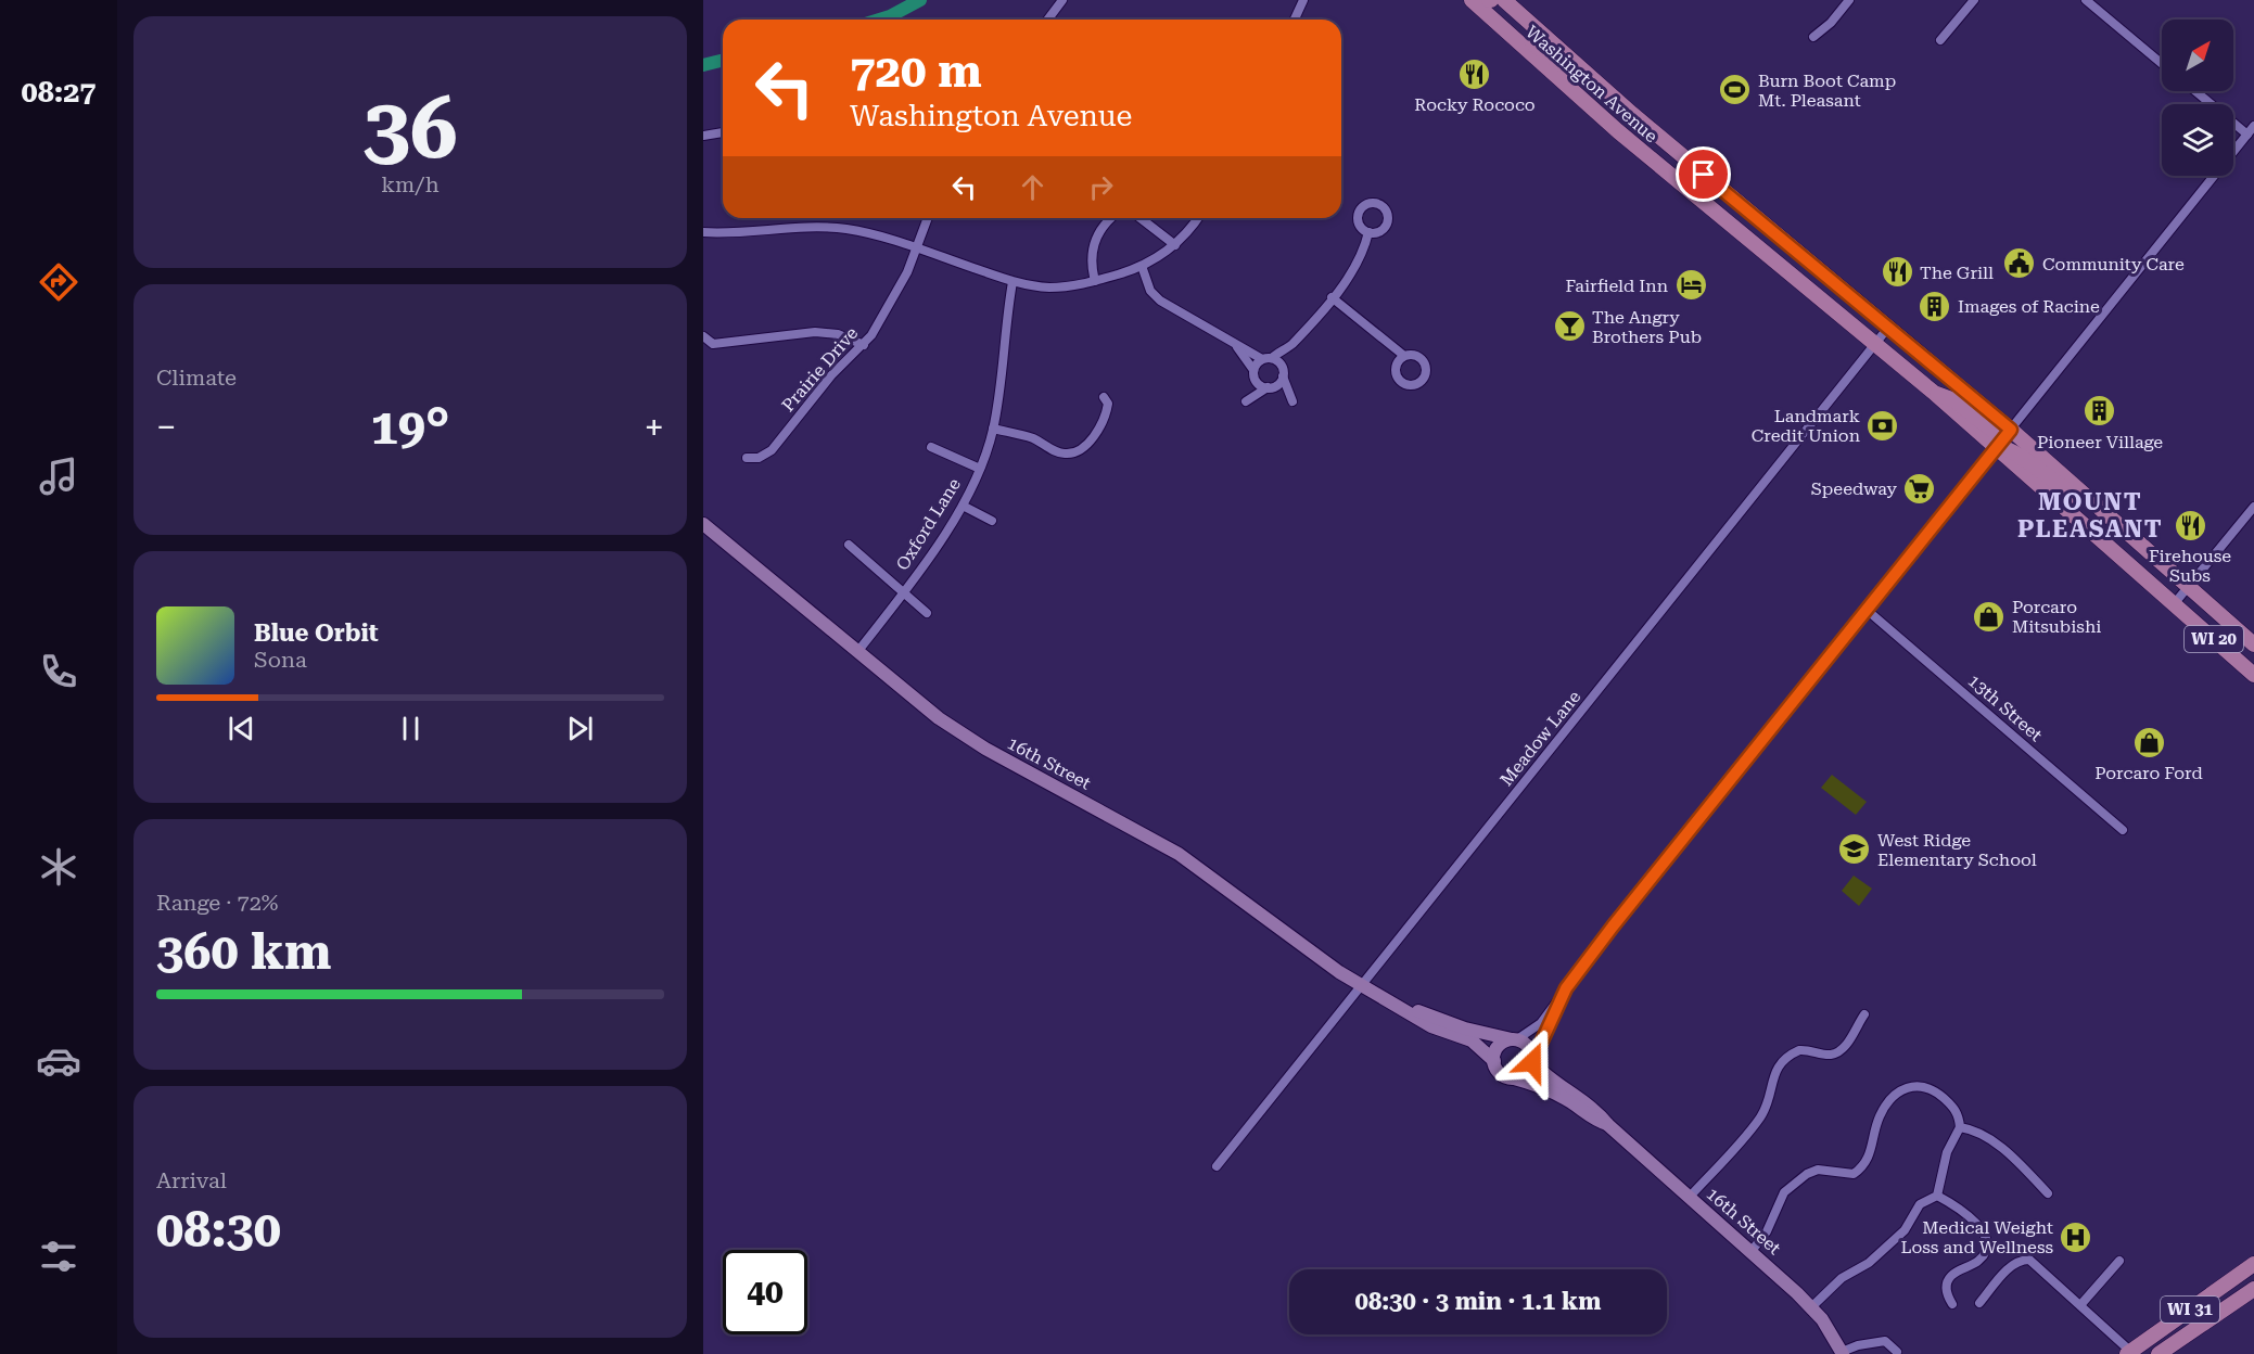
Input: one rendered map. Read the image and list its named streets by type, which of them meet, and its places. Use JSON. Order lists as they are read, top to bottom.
{
  "streets": {
    "main road": ["Washington Avenue", "WI 20", "WI 31"],
    "street": [
      "Prairie Drive",
      "Oxford Lane",
      "13th Street",
      "Meadow Lane",
      "16th Street"
    ]
  },
  "crossings": [
    ["Washington Avenue", "Meadow Lane"],
    ["Oxford Lane", "16th Street"],
    ["Meadow Lane", "16th Street"]
  ],
  "districts": ["MOUNT PLEASANT"],
  "places": {
    "restaurant": ["Rocky Rococo", "The Grill", "Firehouse Subs"],
    "sports": ["Burn Boot Camp Mt. Pleasant"],
    "public building": ["Community Care"],
    "hotel": ["Fairfield Inn"],
    "building": ["Images of Racine", "Pioneer Village"],
    "bar": ["The Angry Brothers Pub"],
    "bank": ["Landmark Credit Union"],
    "supermarket": ["Speedway"],
    "shop": ["Porcaro Mitsubishi", "Porcaro Ford"],
    "school or university": ["West Ridge Elementary School"],
    "hospital": ["Medical Weight Loss and Wellness"]
  },
  "north": "top right",
  "page": {
    "tabs": "08:27",
    "tile": [
      ["36", "km/h"],
      "Climate",
      ["Range · 72%", "360 km"],
      ["Arrival", "08:30"]
    ],
    "turn": ["720 m", "Washington Avenue"],
    "heat": ["−", "19°", "+"],
    "song": ["Blue Orbit", "Sona"],
    "limit": "40",
    "trip": "08:30 · 3 min · 1.1 km"
  }
}
